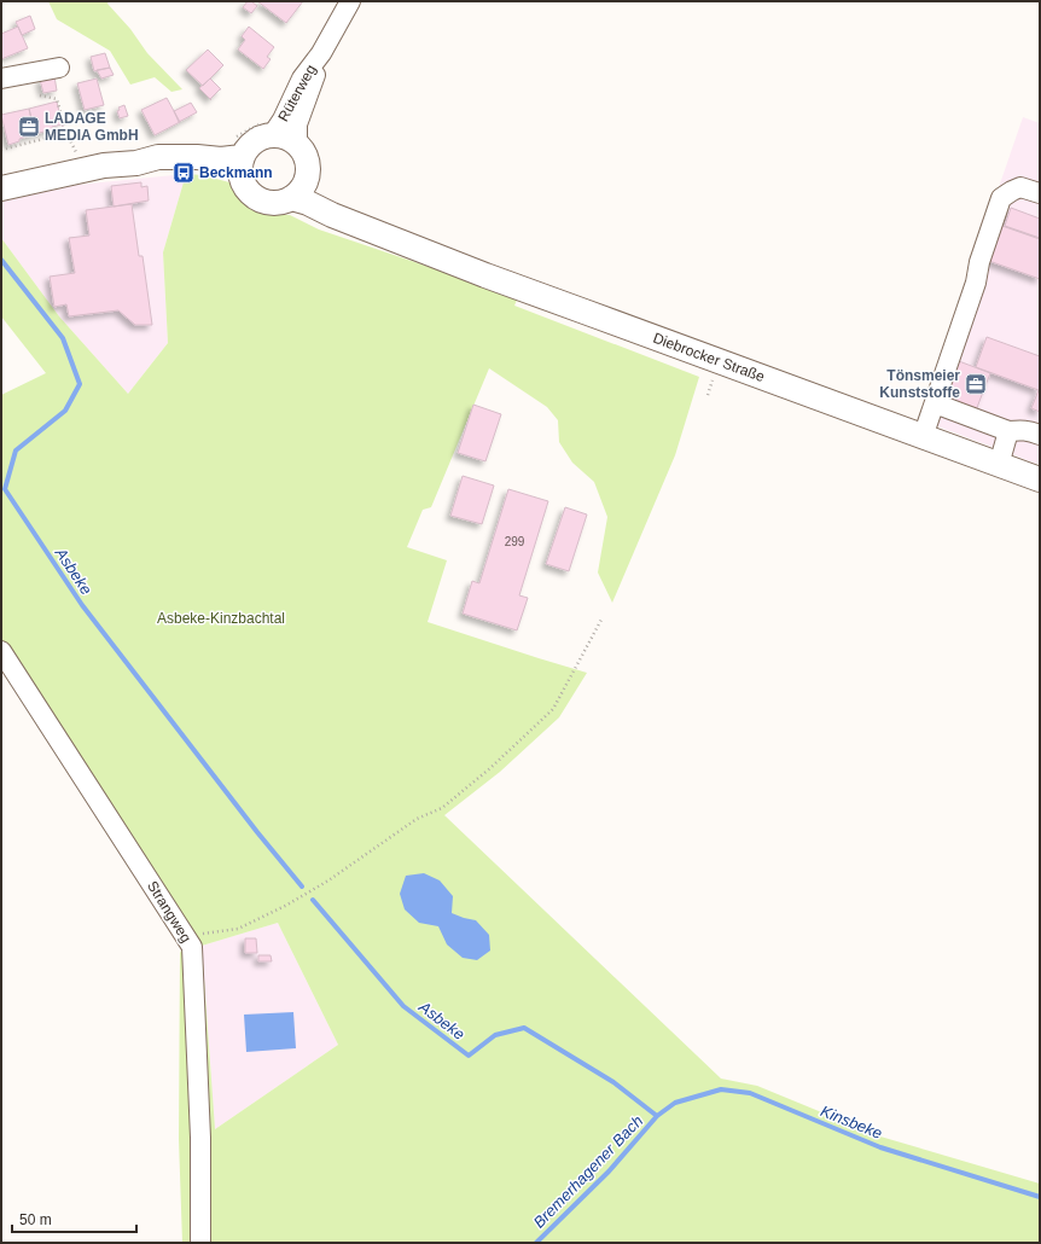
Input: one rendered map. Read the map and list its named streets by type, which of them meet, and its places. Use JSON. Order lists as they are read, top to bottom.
{
  "streets": {
    "main road": ["Diebrocker Straße"],
    "street": ["Rüterweg", "Strangweg"]
  },
  "crossings": [
    ["Rüterweg", "Diebrocker Straße"]
  ],
  "water": ["Asbeke", "Kinsbeke", "Bremerhagener Bach"],
  "parks": ["Asbeke-Kinzbachtal"],
  "places": {
    "office": ["LADAGE MEDIA GmbH", "Tönsmeier Kunststoffe"],
    "bus stop": ["Beckmann"]
  },
  "house_numbers": ["299"],
  "scale_bar": "50 m"
}
